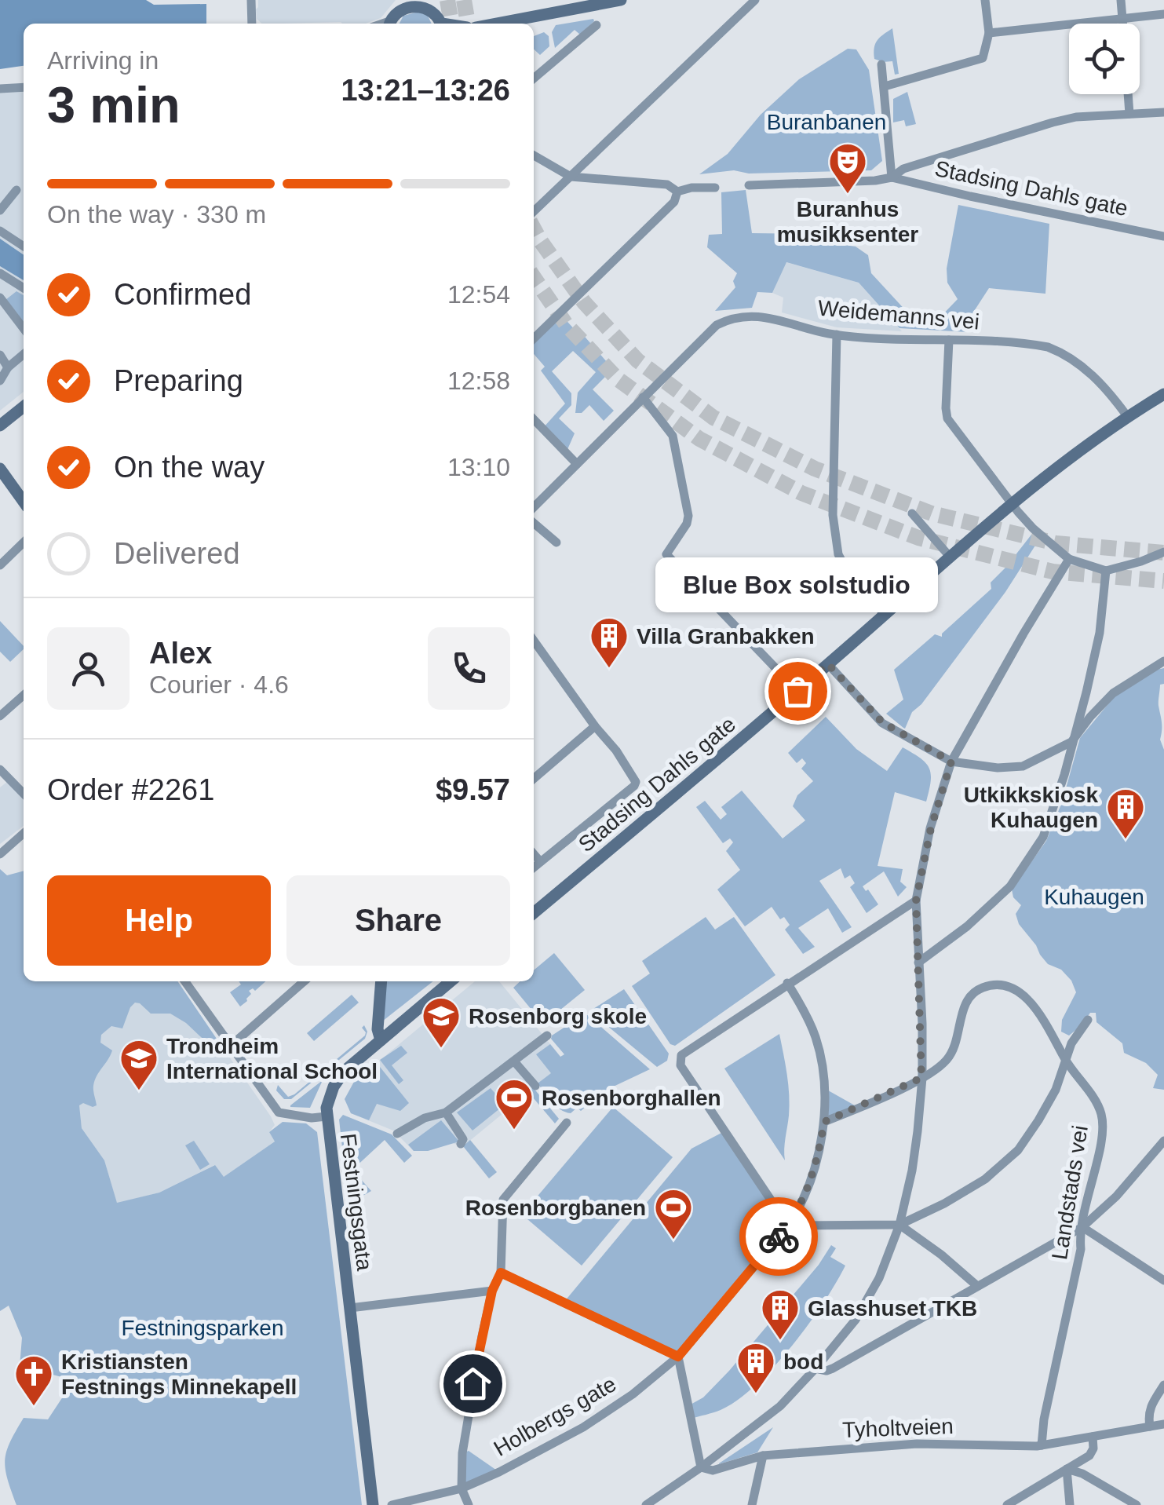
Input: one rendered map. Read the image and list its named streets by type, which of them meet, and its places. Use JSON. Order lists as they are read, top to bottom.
{
  "streets": {
    "main road": ["Stadsing Dahls gate", "Festningsgata"],
    "street": [
      "Weidemanns vei",
      "Landstads vei",
      "Holbergs gate",
      "Tyholtveien"
    ]
  },
  "crossings": [
    ["Stadsing Dahls gate", "Weidemanns vei"],
    ["Landstads vei", "Holbergs gate"],
    ["Landstads vei", "Tyholtveien"]
  ],
  "parks": ["Buranbanen", "Kuhaugen", "Festningsparken"],
  "places": {
    "theatre": ["Buranhus musikksenter"],
    "building": [
      "Villa Granbakken",
      "Utkikkskiosk Kuhaugen",
      "Glasshuset TKB",
      "bod"
    ],
    "other": ["Blue Box solstudio"],
    "school or university": ["Rosenborg skole", "Trondheim International School"],
    "sports": ["Rosenborghallen", "Rosenborgbanen"],
    "church": ["Kristiansten Festnings Minnekapell"]
  },
  "page": {
    "heading": ["3 min", "Arriving in", "13:21–13:26"],
    "panel": [
      "Alex",
      "Courier · 4.6",
      "Order #2261",
      "$9.57"
    ],
    "bar": "On the way · 330 m",
    "list": [
      ["Confirmed", "12:54"],
      ["Preparing", "12:58"],
      ["On the way", "13:10"],
      "Delivered"
    ],
    "bubble": "Blue Box solstudio",
    "buttons": ["Help", "Share"]
  }
}
